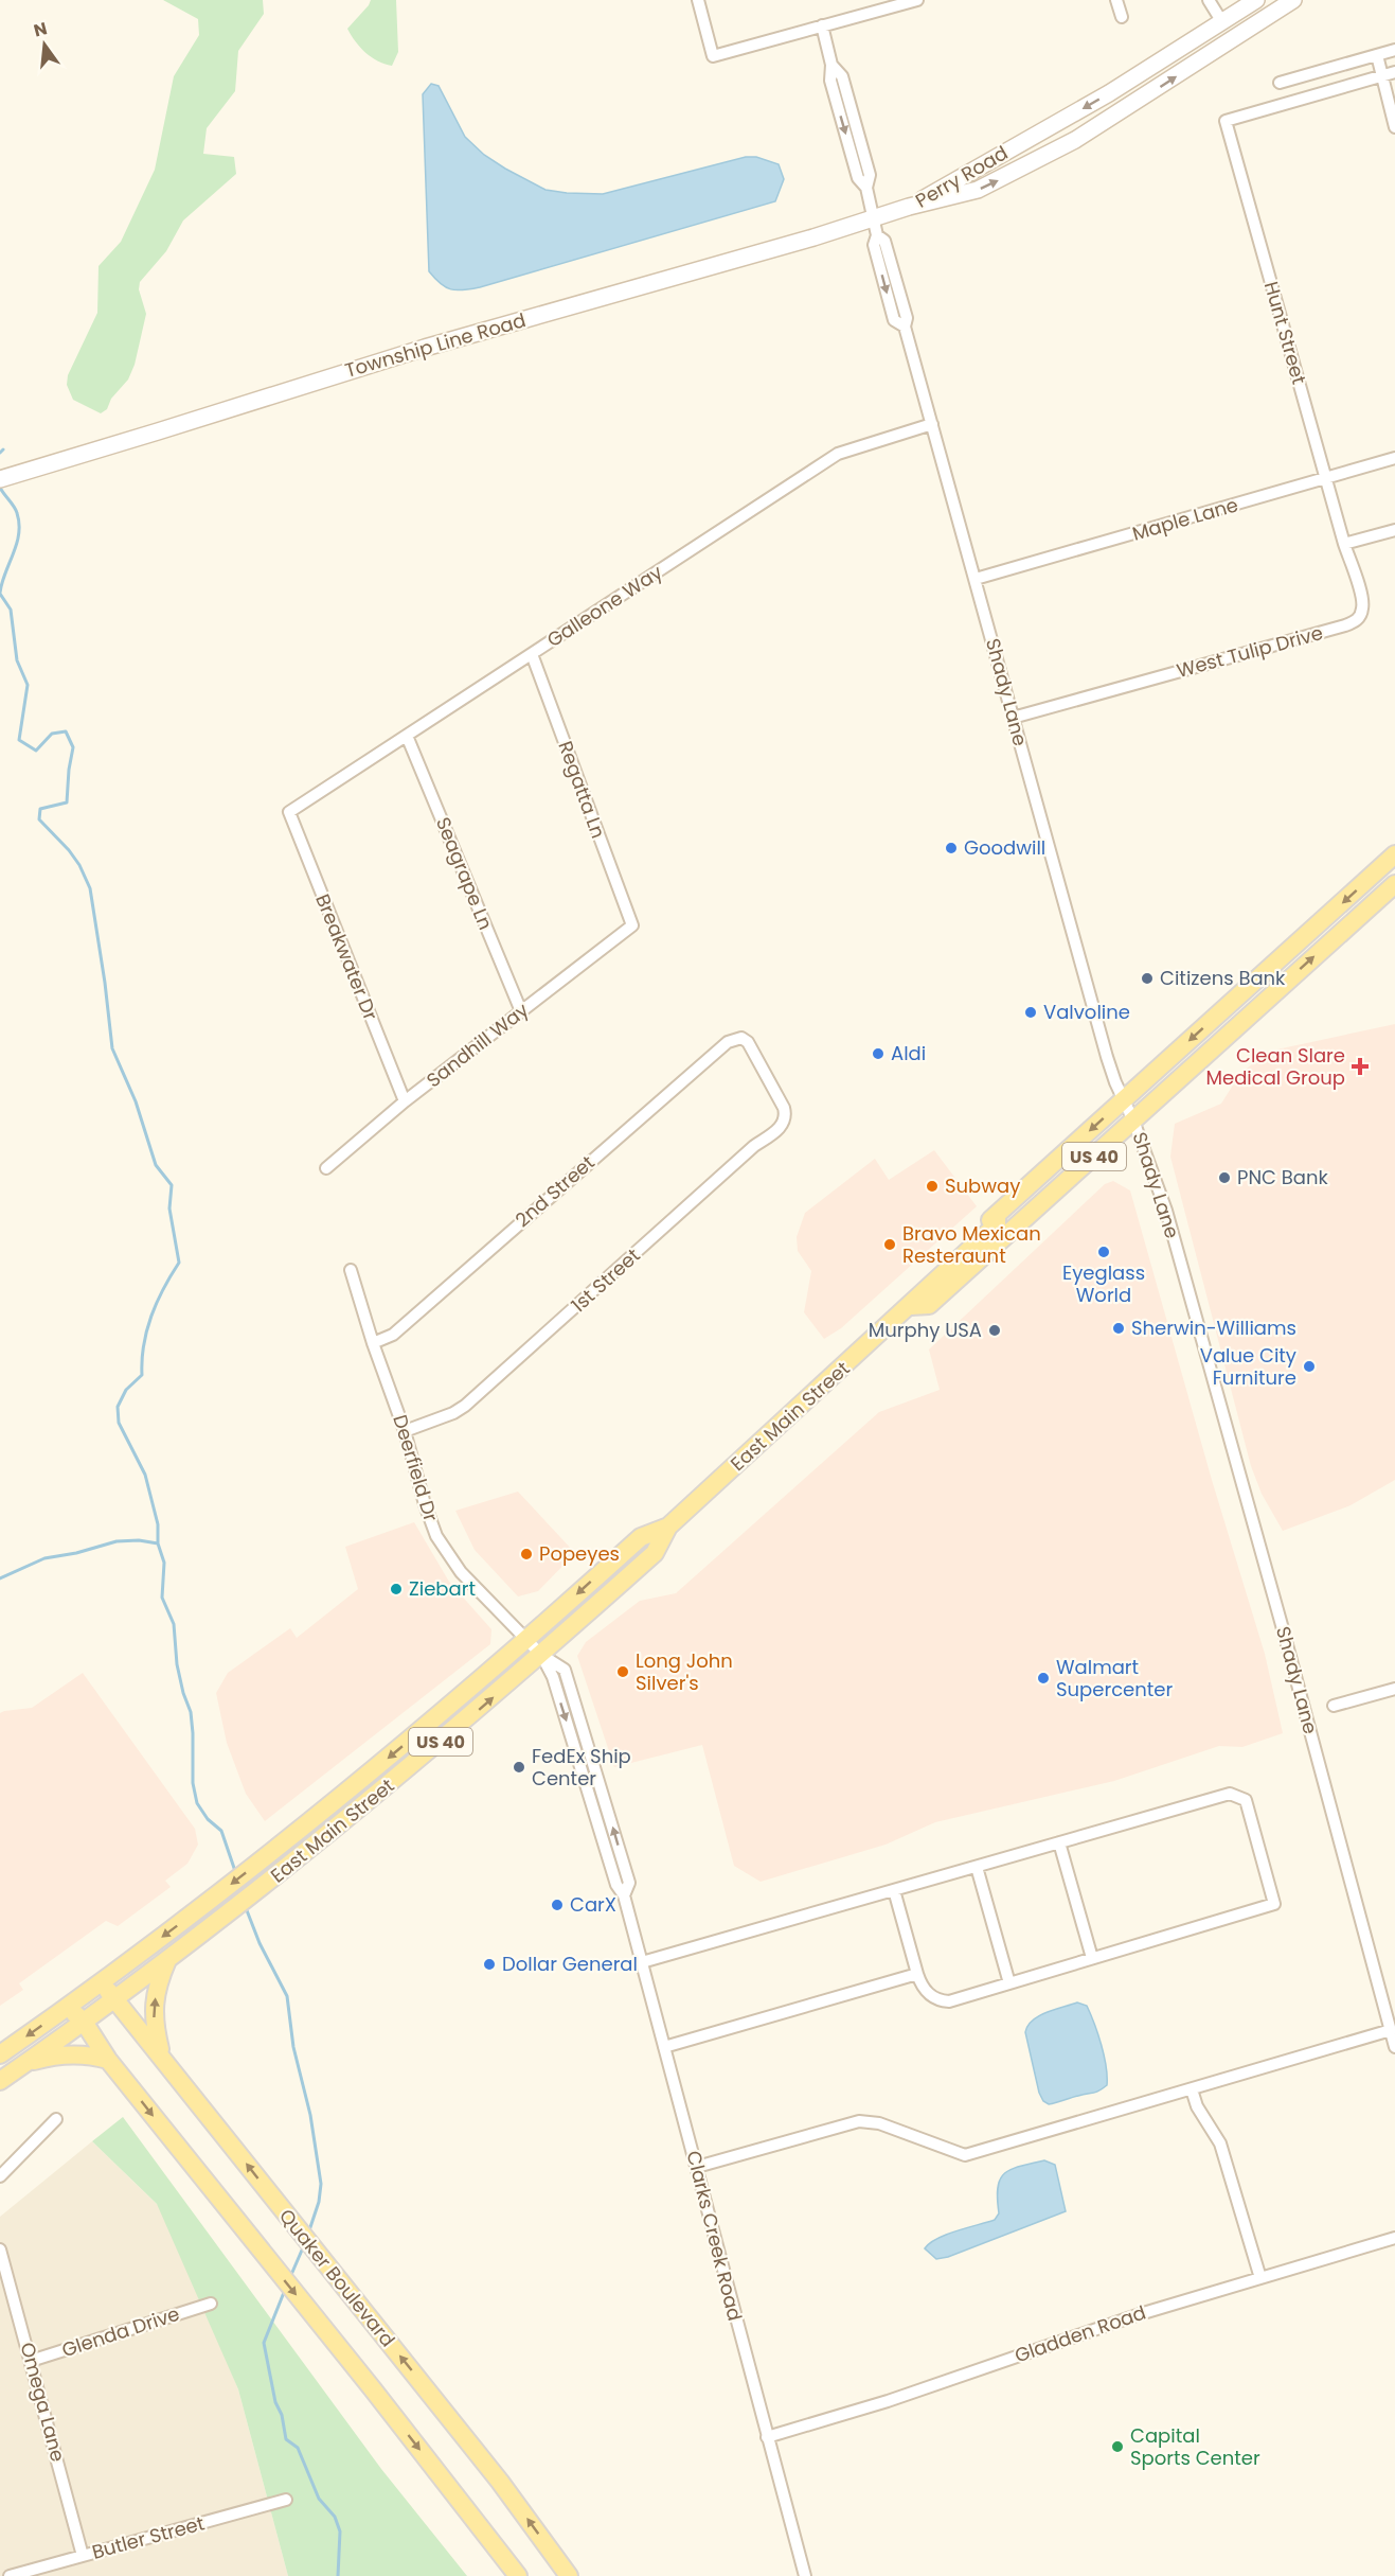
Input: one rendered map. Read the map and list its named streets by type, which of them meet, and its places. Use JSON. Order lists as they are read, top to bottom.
{
  "streets": {
    "main road": ["US 40", "East Main Street", "Quaker Boulevard"],
    "street": [
      "Perry Road",
      "Hunt Street",
      "Township Line Road",
      "Maple Lane",
      "Galleone Way",
      "West Tulip Drive",
      "Shady Lane",
      "Regatta Ln",
      "Seagrape Ln",
      "Breakwater Dr",
      "Sandhill Way",
      "2nd Street",
      "1st Street",
      "Deerfield Dr",
      "Clarks Creek Road",
      "Glenda Drive",
      "Gladden Road",
      "Omega Lane",
      "Butler Street"
    ]
  },
  "crossings": [
    ["Perry Road", "Township Line Road"],
    ["Hunt Street", "Maple Lane"],
    ["Hunt Street", "West Tulip Drive"],
    ["Township Line Road", "Shady Lane"],
    ["Maple Lane", "Shady Lane"],
    ["Galleone Way", "Shady Lane"],
    ["Galleone Way", "Regatta Ln"],
    ["Galleone Way", "Seagrape Ln"],
    ["Galleone Way", "Breakwater Dr"],
    ["West Tulip Drive", "Shady Lane"],
    ["Shady Lane", "US 40"],
    ["Shady Lane", "East Main Street"],
    ["Regatta Ln", "Sandhill Way"],
    ["Seagrape Ln", "Sandhill Way"],
    ["Breakwater Dr", "Sandhill Way"],
    ["US 40", "East Main Street"],
    ["2nd Street", "1st Street"],
    ["2nd Street", "Deerfield Dr"],
    ["1st Street", "Deerfield Dr"],
    ["East Main Street", "Deerfield Dr"],
    ["East Main Street", "Clarks Creek Road"],
    ["East Main Street", "Quaker Boulevard"],
    ["Deerfield Dr", "Clarks Creek Road"],
    ["Clarks Creek Road", "Gladden Road"],
    ["Glenda Drive", "Omega Lane"],
    ["Omega Lane", "Butler Street"]
  ],
  "places": {
    "other": [
      "Goodwill",
      "Citizens Bank",
      "Valvoline",
      "Aldi",
      "PNC Bank",
      "Subway",
      "Bravo Mexican Resteraunt",
      "Eyeglass World",
      "Sherwin-Williams",
      "Murphy USA",
      "Value City Furniture",
      "Popeyes",
      "Ziebart",
      "Long John Silver's",
      "Walmart Supercenter",
      "FedEx Ship Center",
      "CarX",
      "Dollar General",
      "Capital Sports Center"
    ],
    "health": ["Clean Slare Medical Group"]
  },
  "north": "top"
}
